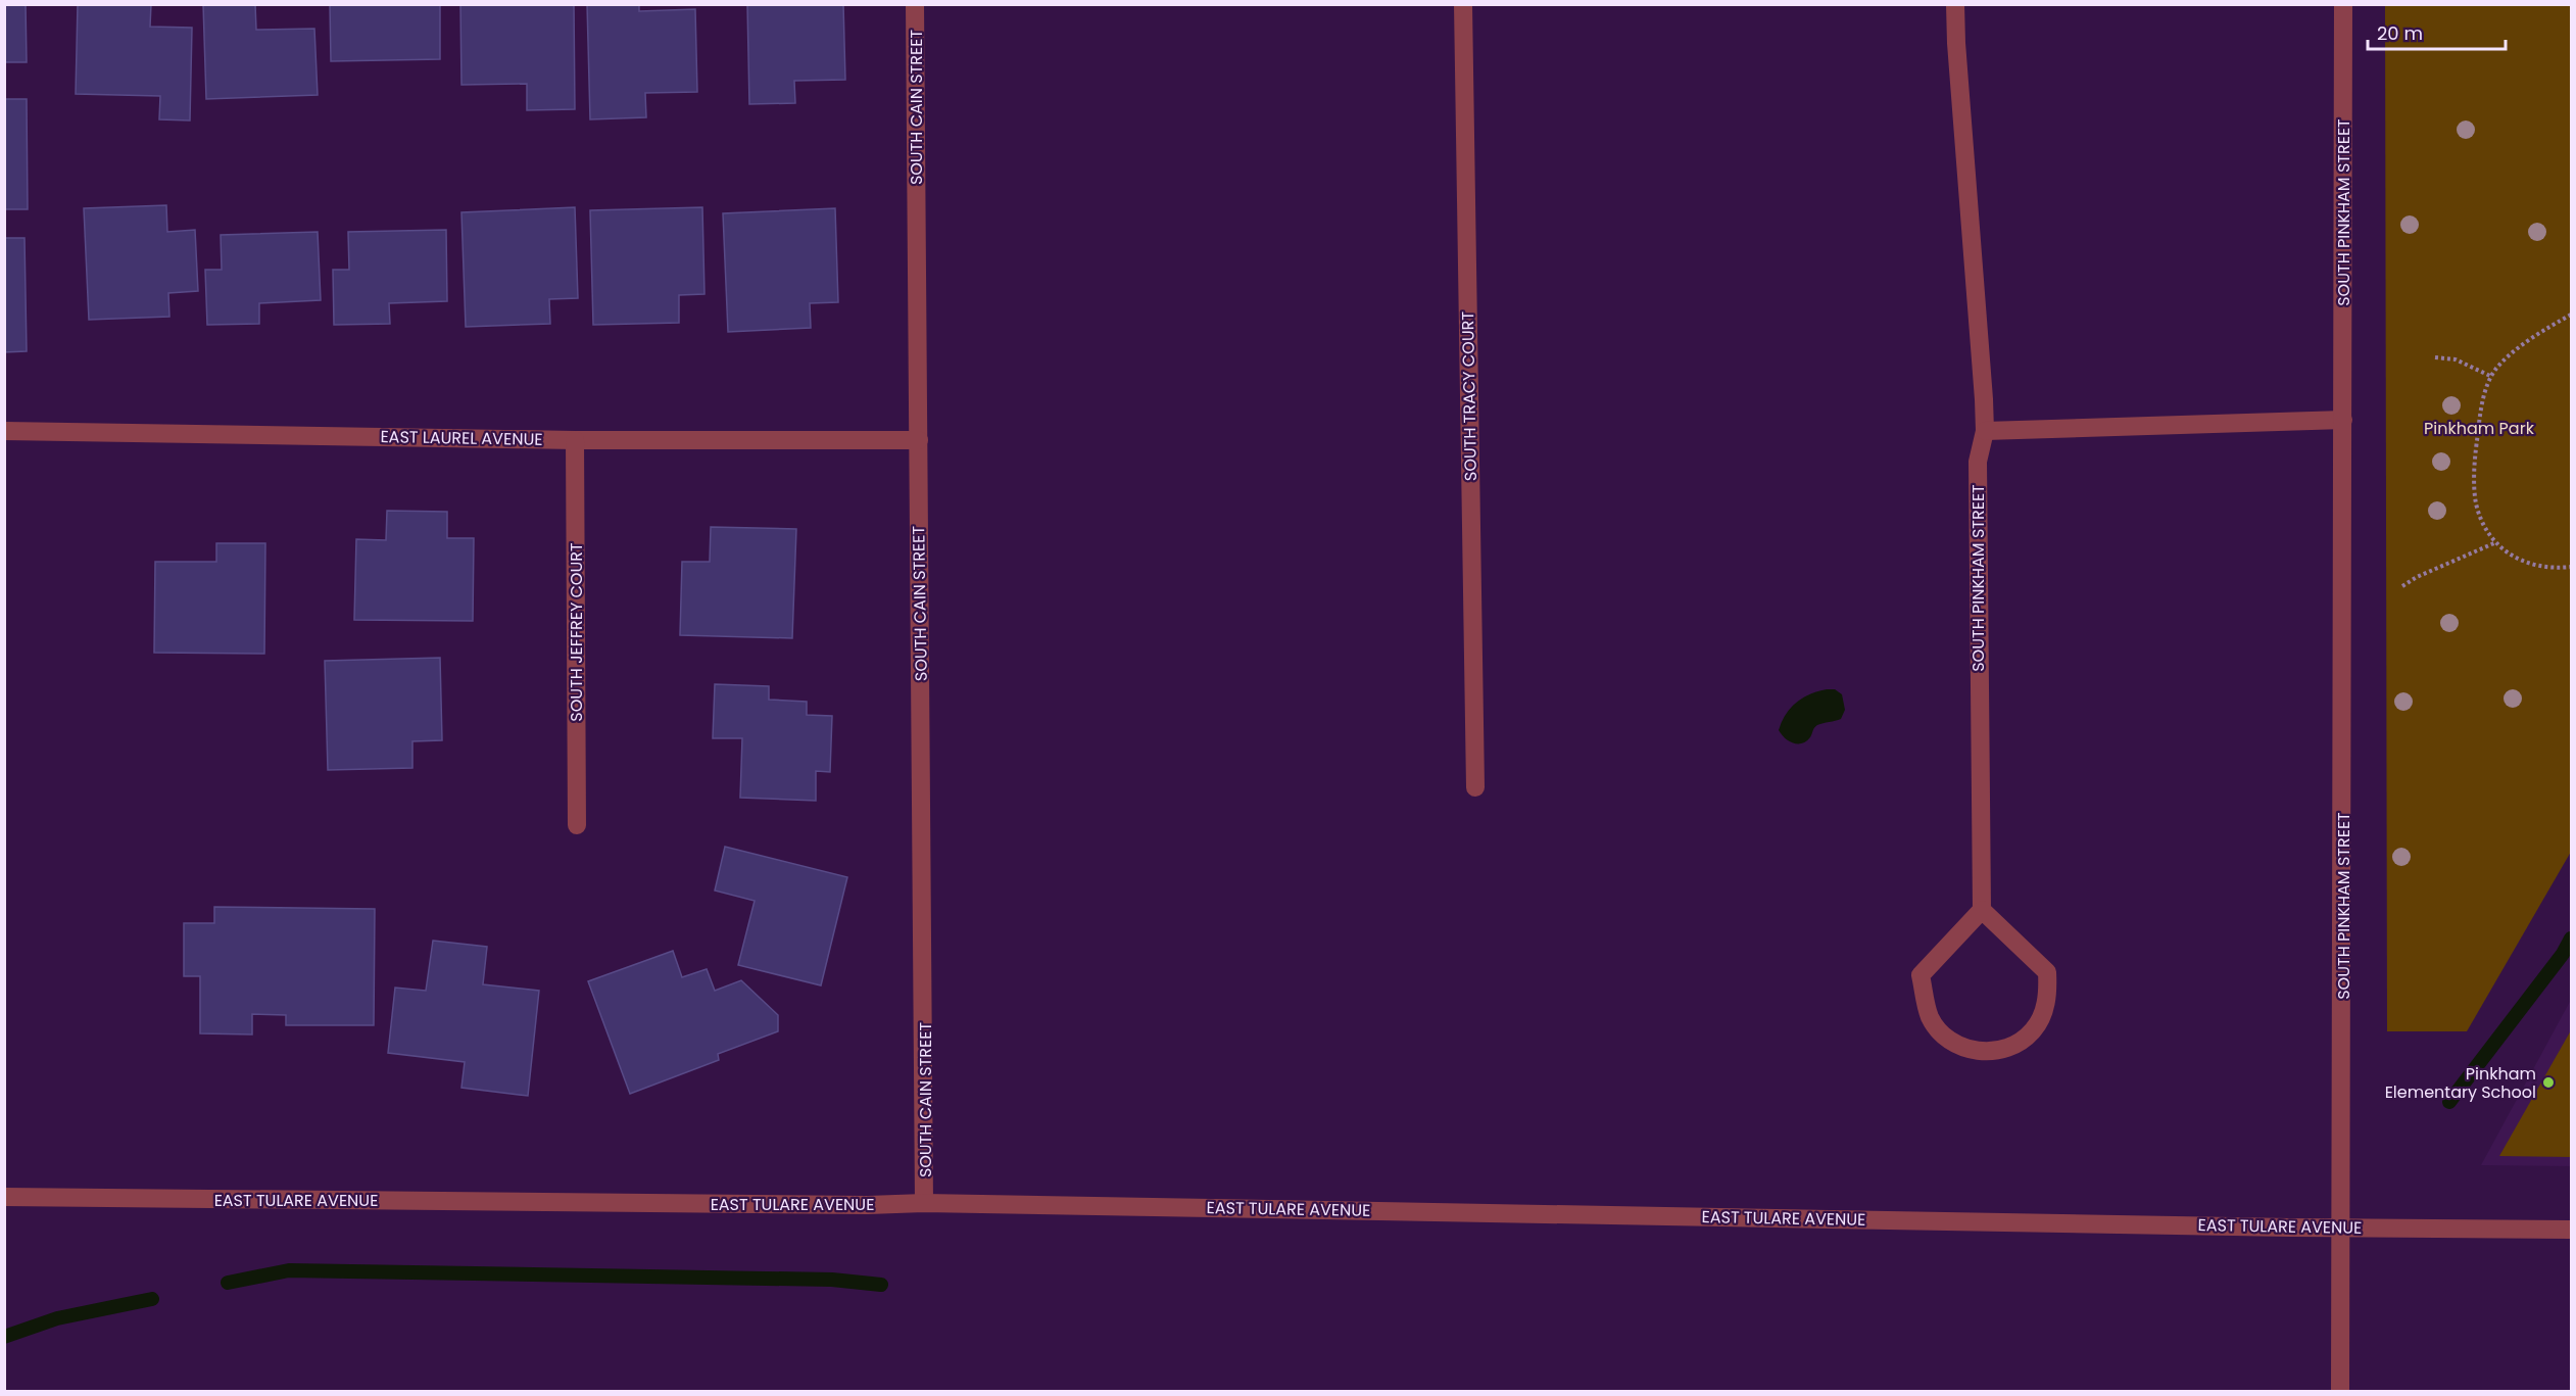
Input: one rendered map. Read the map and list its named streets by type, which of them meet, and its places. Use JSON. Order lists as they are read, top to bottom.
{
  "streets": {
    "street": [
      "SOUTH CAIN STREET",
      "SOUTH PINKHAM STREET",
      "SOUTH TRACY COURT",
      "EAST LAUREL AVENUE",
      "SOUTH JEFFREY COURT",
      "EAST TULARE AVENUE"
    ]
  },
  "crossings": [
    ["SOUTH CAIN STREET", "EAST LAUREL AVENUE"],
    ["SOUTH CAIN STREET", "EAST TULARE AVENUE"],
    ["SOUTH PINKHAM STREET", "EAST TULARE AVENUE"],
    ["EAST LAUREL AVENUE", "SOUTH JEFFREY COURT"]
  ],
  "parks": ["Pinkham Park"],
  "places": ["Pinkham Elementary School"],
  "scale_bar": "20 m"
}
